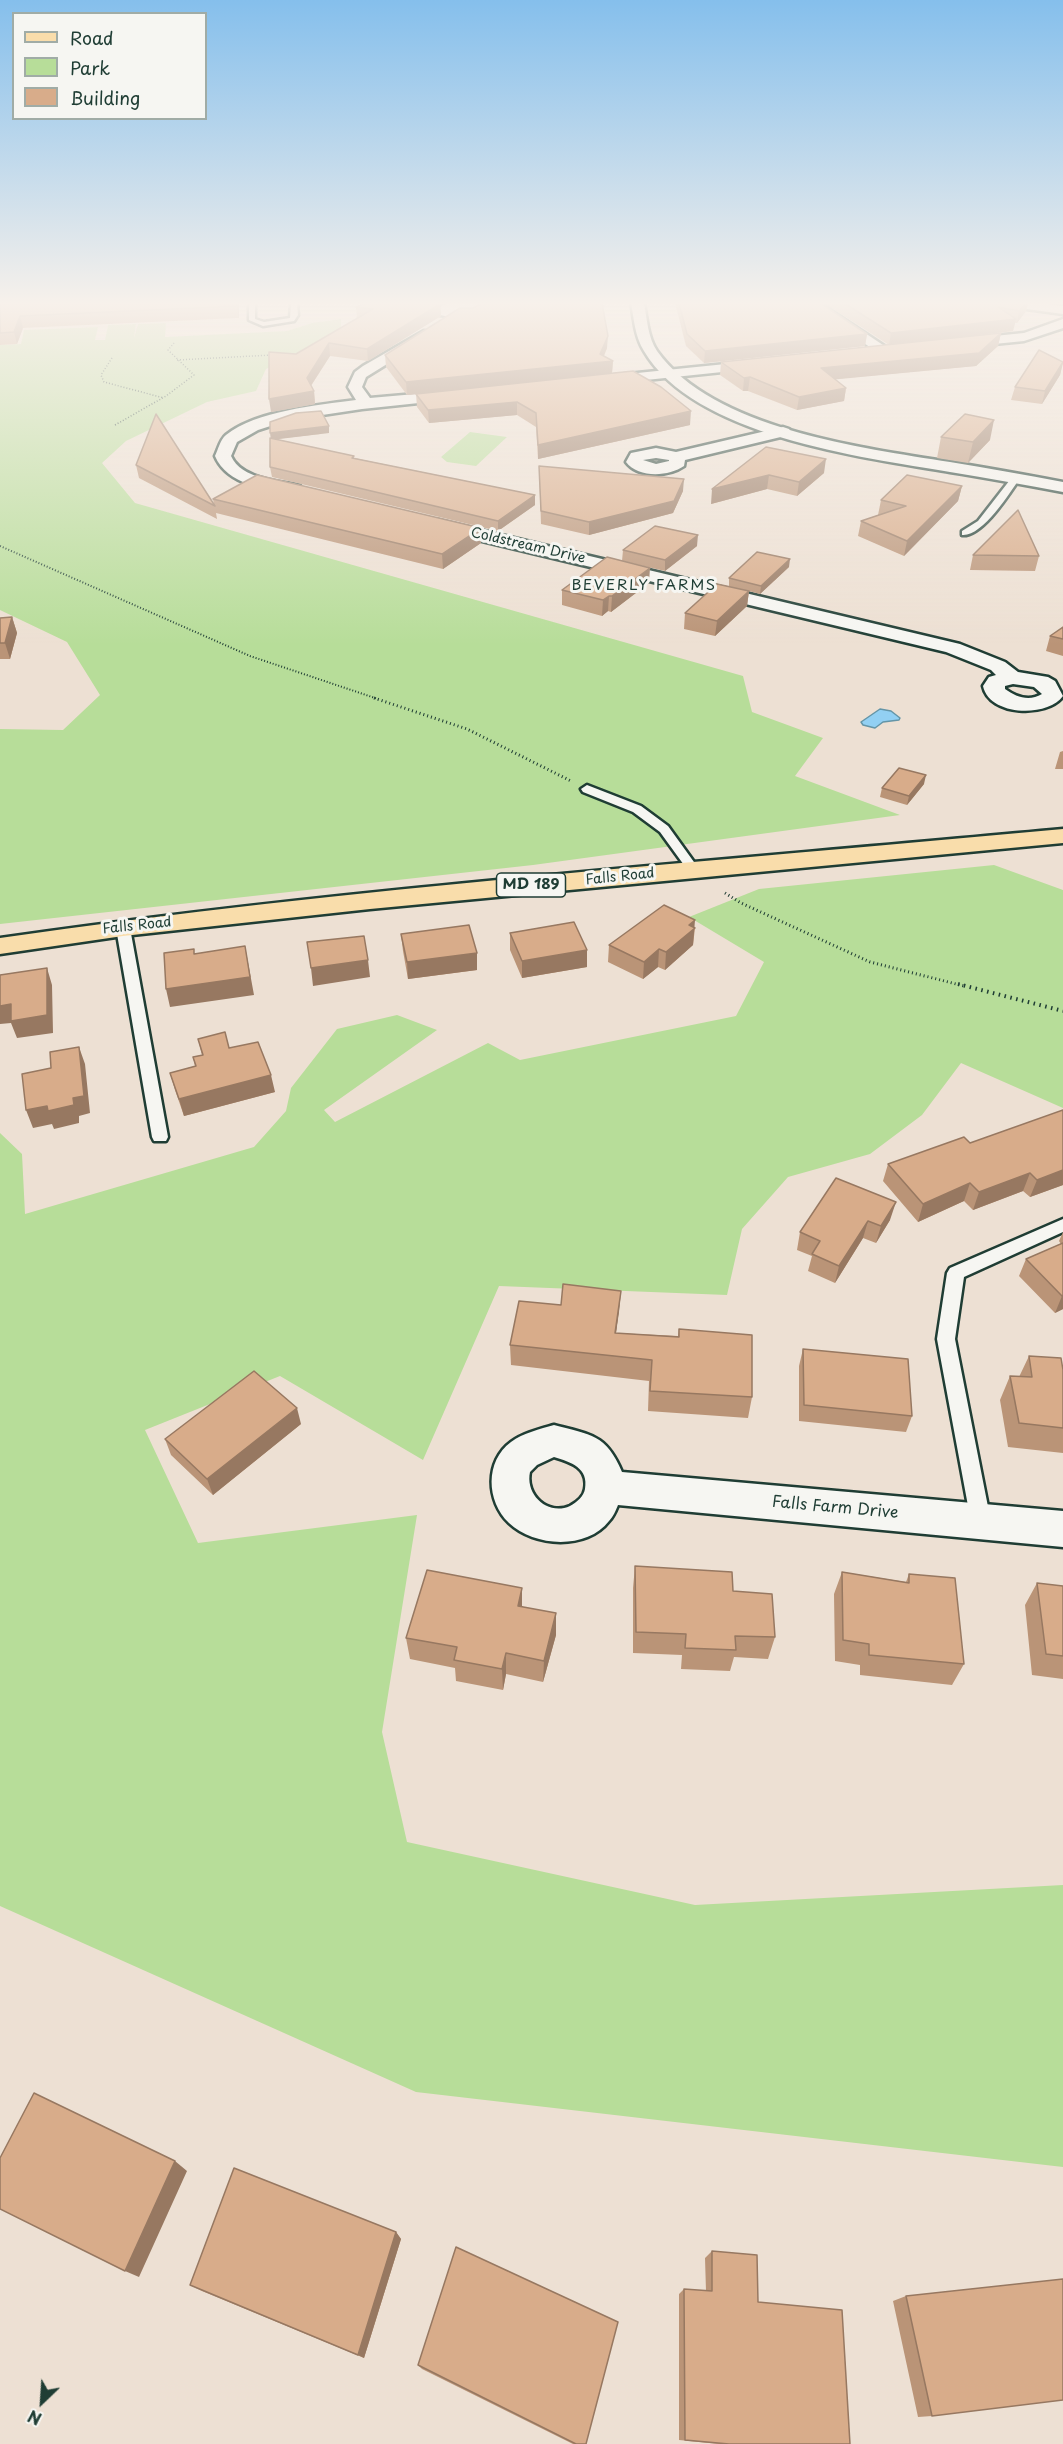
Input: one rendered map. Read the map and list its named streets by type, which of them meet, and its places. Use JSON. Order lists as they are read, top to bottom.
{
  "streets": {
    "main road": ["Falls Road", "MD 189"],
    "street": ["Coldstream Drive", "Falls Farm Drive"]
  },
  "districts": ["BEVERLY FARMS"],
  "legend": ["Road", "Park", "Building"],
  "north": "bottom left"
}
